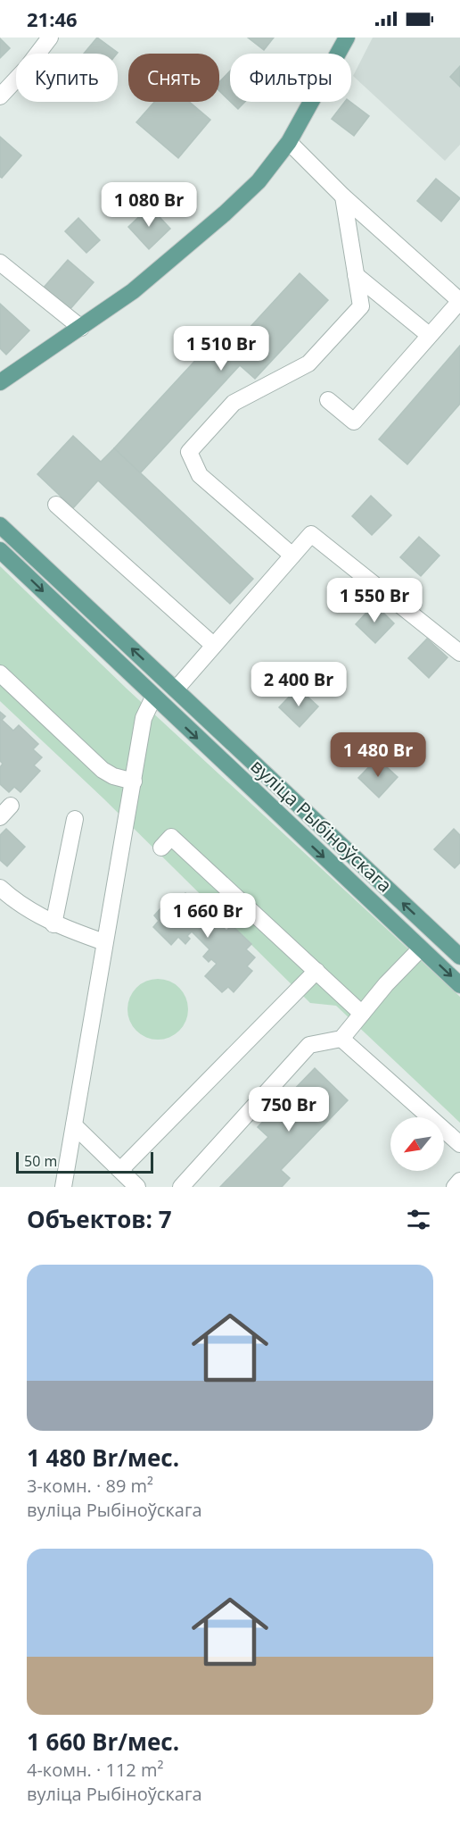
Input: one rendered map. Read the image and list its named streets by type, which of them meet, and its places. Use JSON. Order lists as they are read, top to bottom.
{
  "streets": {
    "main road": ["вуліца Рыбіноўскага"]
  },
  "scale_bar": "50 m",
  "north": "bottom left",
  "page": {
    "status": "21:46",
    "chip": ["Купить", "Снять", "Фильтры"],
    "price": [
      "1 080 Br",
      "1 510 Br",
      "1 550 Br",
      "2 400 Br",
      "1 480 Br",
      "1 660 Br",
      "750 Br"
    ],
    "scale": "50 m",
    "heading": "Объектов: 7",
    "list": [
      {
        "name": "1 480 Br/мес.",
        "note": "3-комн. · 89 m² · вуліца Рыбіноўскага"
      },
      {
        "name": "1 660 Br/мес.",
        "note": "4-комн. · 112 m² · вуліца Рыбіноўскага"
      }
    ]
  }
}
